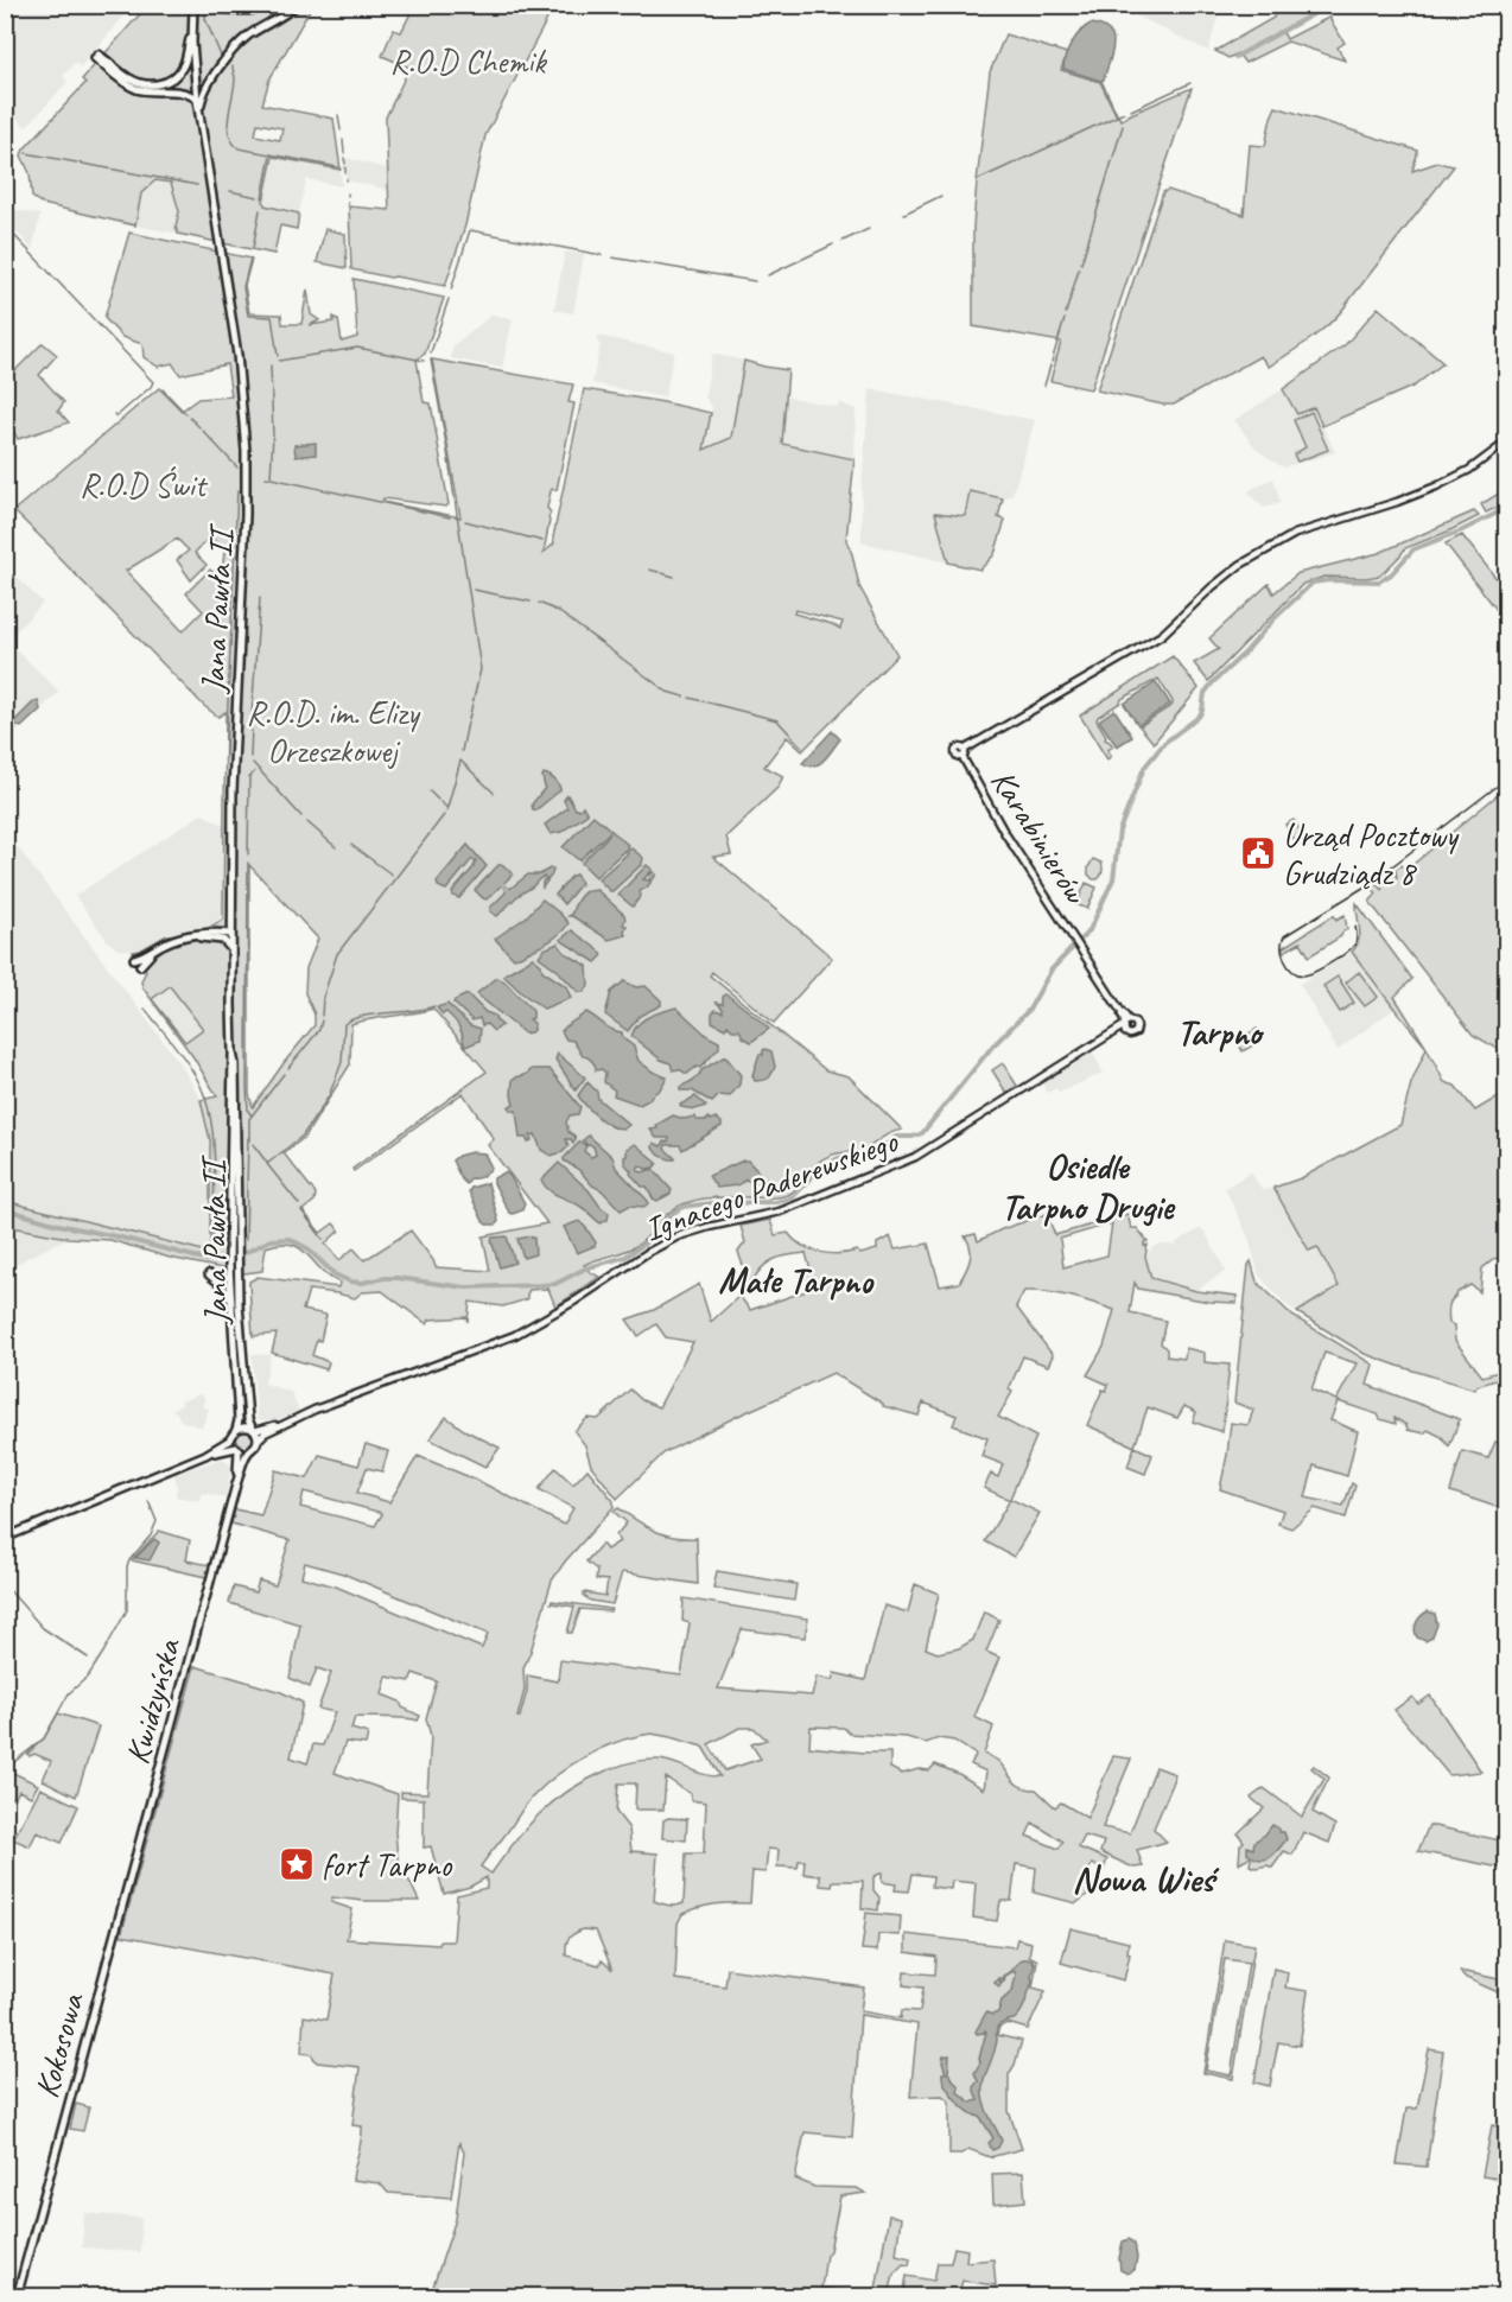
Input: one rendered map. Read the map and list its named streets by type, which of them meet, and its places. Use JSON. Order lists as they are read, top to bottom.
{
  "streets": {
    "main road": [
      "Jana Pawła II",
      "Karabinierów",
      "Ignacego Paderewskiego",
      "Kwidzyńska",
      "Kokosowa"
    ]
  },
  "crossings": [
    ["Jana Pawła II", "Ignacego Paderewskiego"],
    ["Karabinierów", "Ignacego Paderewskiego"],
    ["Kwidzyńska", "Kokosowa"]
  ],
  "districts": [
    "Tarpno",
    "Osiedle Tarpno Drugie",
    "Małe Tarpno",
    "Nowa Wieś"
  ],
  "parks": ["R.O.D Chemik", "R.O.D Świt", "R.O.D. im. Elizy Orzeszkowej"],
  "places": {
    "public building": ["Urząd Pocztowy Grudziądz 8"],
    "place": ["fort Tarpno"]
  }
}
